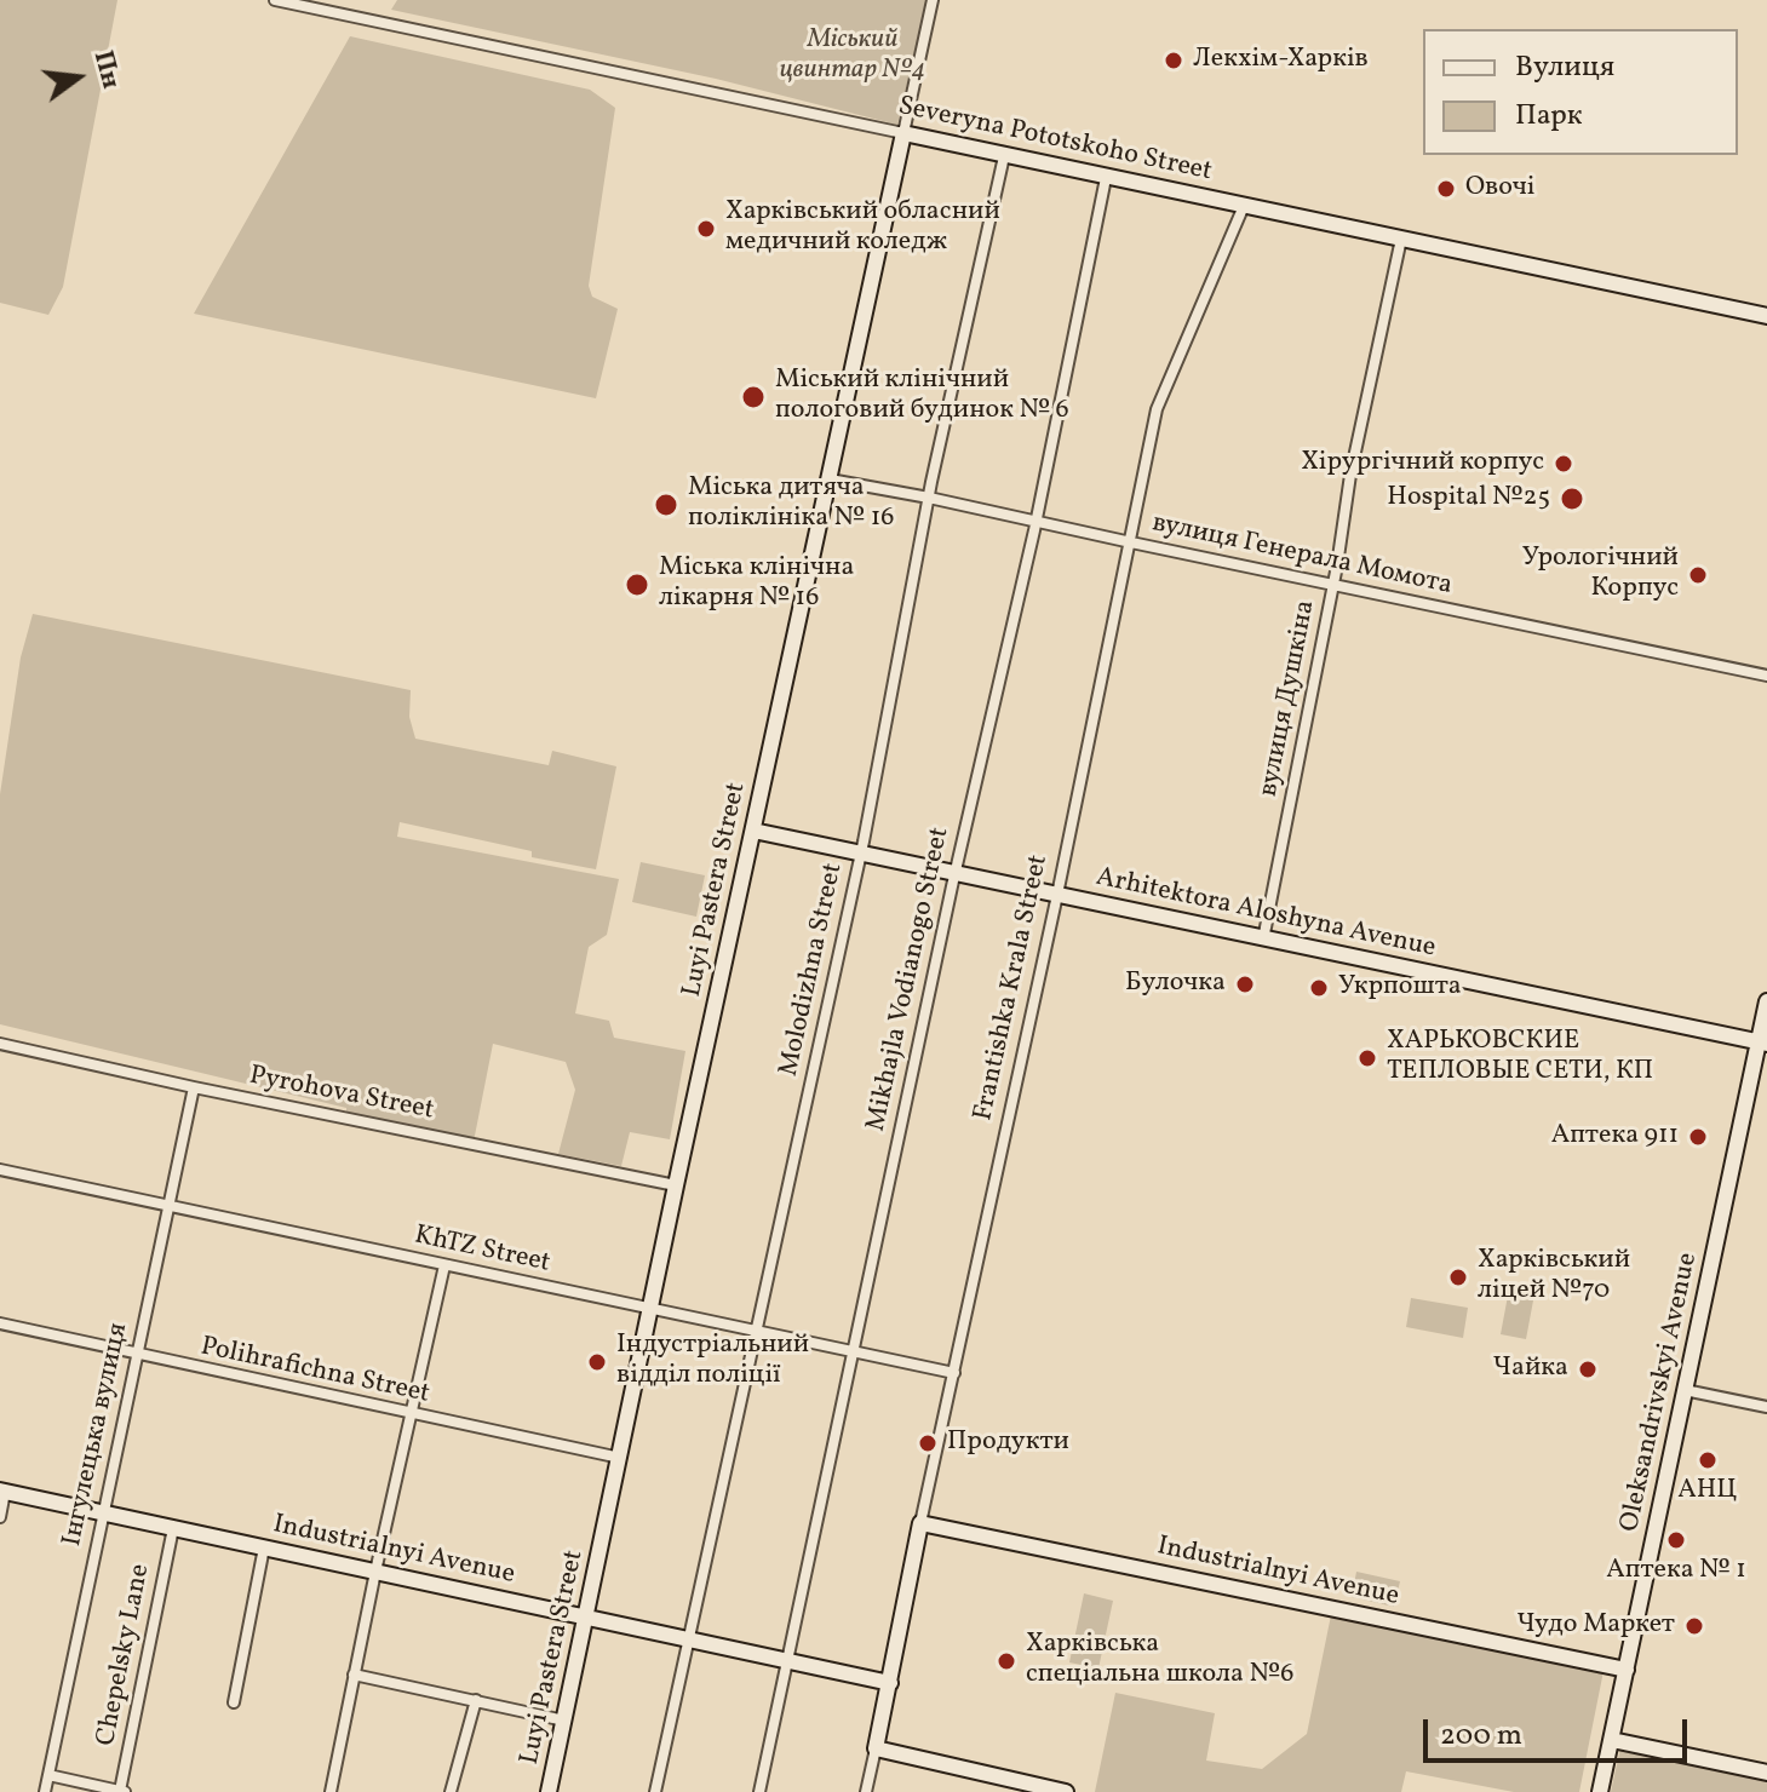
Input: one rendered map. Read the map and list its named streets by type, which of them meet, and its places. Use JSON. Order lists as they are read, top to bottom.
{
  "streets": {
    "street": [
      "Severyna Pototskoho Street",
      "вулиця Генерала Момота",
      "вулиця Душкіна",
      "Luyi Pastera Street",
      "Arhitektora Aloshyna Avenue",
      "Molodizhna Street",
      "Mikhajla Vodianogo Street",
      "Frantishka Krala Street",
      "Pyrohova Street",
      "KhTZ Street",
      "Polihrafichna Street",
      "Oleksandrivskyi Avenue",
      "Інгулецька вулиця",
      "Industrialnyi Avenue",
      "Chepelsky Lane"
    ]
  },
  "crossings": [
    ["Severyna Pototskoho Street", "вулиця Душкіна"],
    ["Severyna Pototskoho Street", "Luyi Pastera Street"],
    ["Severyna Pototskoho Street", "Molodizhna Street"],
    ["Severyna Pototskoho Street", "Mikhajla Vodianogo Street"],
    ["Severyna Pototskoho Street", "Frantishka Krala Street"],
    ["вулиця Генерала Момота", "вулиця Душкіна"],
    ["вулиця Генерала Момота", "Luyi Pastera Street"],
    ["вулиця Генерала Момота", "Molodizhna Street"],
    ["вулиця Генерала Момота", "Mikhajla Vodianogo Street"],
    ["вулиця Генерала Момота", "Frantishka Krala Street"],
    ["вулиця Душкіна", "Arhitektora Aloshyna Avenue"],
    ["Luyi Pastera Street", "Arhitektora Aloshyna Avenue"],
    ["Luyi Pastera Street", "Pyrohova Street"],
    ["Luyi Pastera Street", "KhTZ Street"],
    ["Luyi Pastera Street", "Polihrafichna Street"],
    ["Luyi Pastera Street", "Industrialnyi Avenue"],
    ["Arhitektora Aloshyna Avenue", "Molodizhna Street"],
    ["Arhitektora Aloshyna Avenue", "Mikhajla Vodianogo Street"],
    ["Arhitektora Aloshyna Avenue", "Frantishka Krala Street"],
    ["Arhitektora Aloshyna Avenue", "Oleksandrivskyi Avenue"],
    ["Molodizhna Street", "KhTZ Street"],
    ["Molodizhna Street", "Industrialnyi Avenue"],
    ["Mikhajla Vodianogo Street", "KhTZ Street"],
    ["Mikhajla Vodianogo Street", "Industrialnyi Avenue"],
    ["Frantishka Krala Street", "KhTZ Street"],
    ["Frantishka Krala Street", "Industrialnyi Avenue"],
    ["Pyrohova Street", "Інгулецька вулиця"],
    ["KhTZ Street", "Інгулецька вулиця"],
    ["Polihrafichna Street", "Інгулецька вулиця"],
    ["Oleksandrivskyi Avenue", "Industrialnyi Avenue"],
    ["Інгулецька вулиця", "Industrialnyi Avenue"],
    ["Industrialnyi Avenue", "Chepelsky Lane"]
  ],
  "parks": ["Міський цвинтар №4"],
  "places": [
    "Лекхім-Харків",
    "Овочі",
    "Харківський обласний медичний коледж",
    "Міський клінічний пологовий будинок № 6",
    "Хірургічний корпус",
    "Hospital №25",
    "Міська дитяча поліклініка № 16",
    "Урологічний Корпус",
    "Міська клінічна лікарня № 16",
    "Булочка",
    "Укрпошта",
    "ХАРЬКОВСКИЕ ТЕПЛОВЫЕ СЕТИ, КП",
    "Аптека 911",
    "Харківський ліцей №70",
    "Індустріальний відділ поліції",
    "Чайка",
    "Продукти",
    "АНЦ",
    "Аптека № 1",
    "Чудо Маркет",
    "Харківська спеціальна школа №6"
  ],
  "legend": ["Вулиця", "Парк"],
  "scale_bar": "200 m",
  "north": "right"
}
